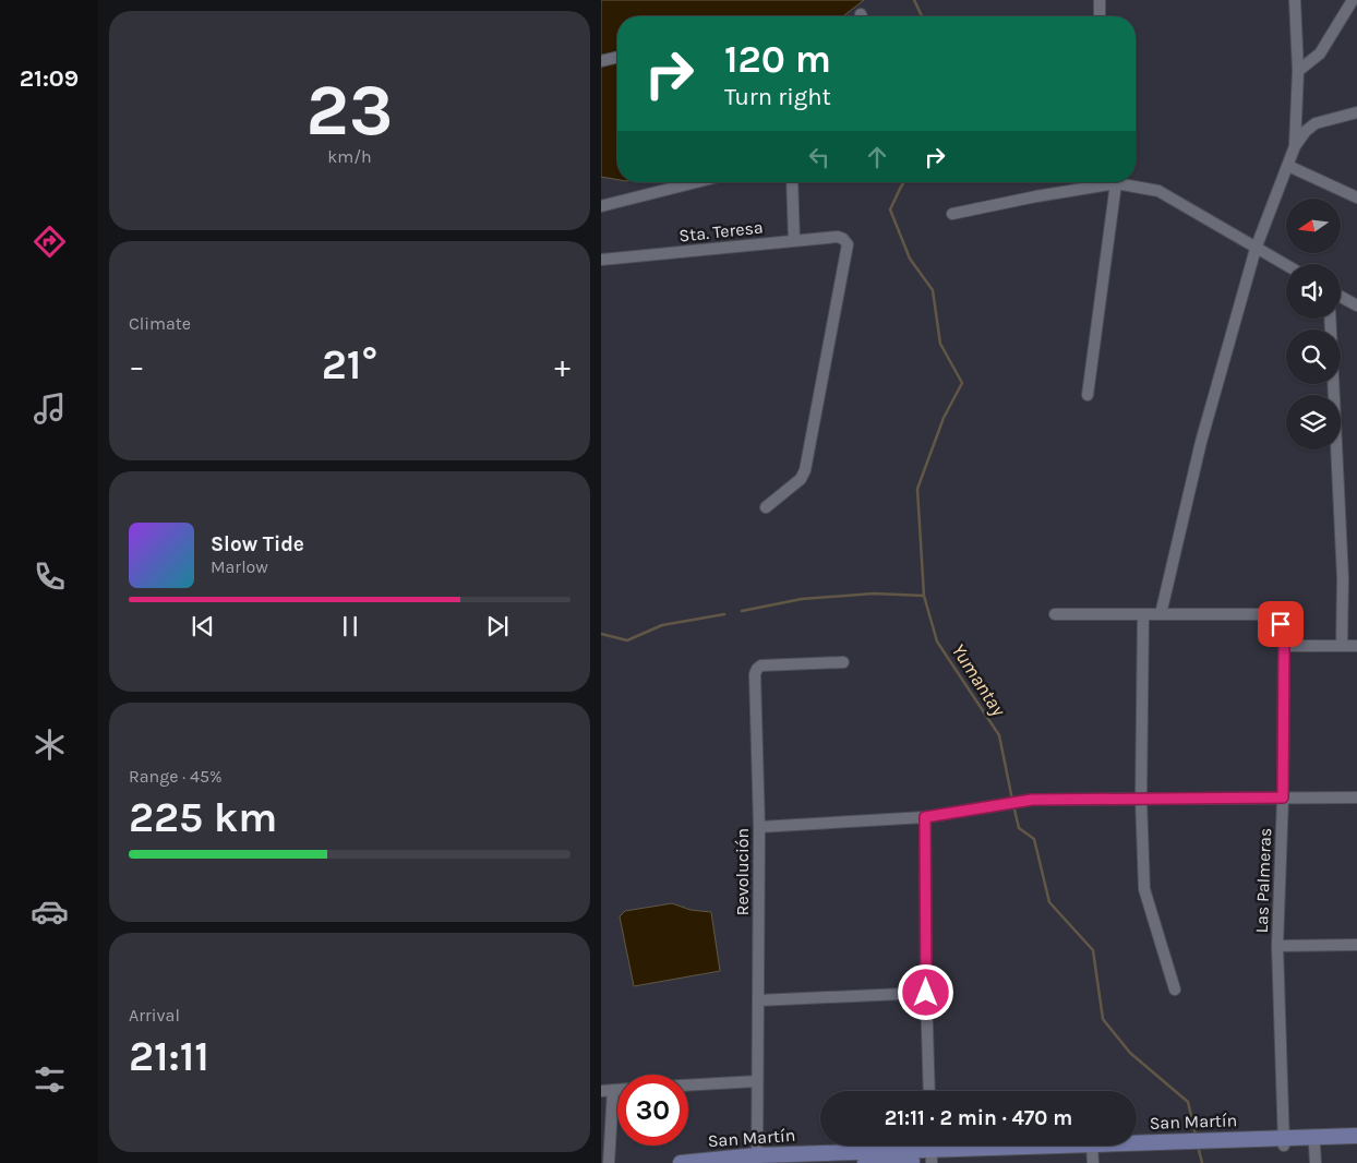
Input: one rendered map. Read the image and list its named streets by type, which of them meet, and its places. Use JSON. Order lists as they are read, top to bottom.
{
  "streets": {
    "main road": ["San Martín"],
    "street": ["Sta. Teresa", "Revolución", "Las Palmeras"]
  },
  "crossings": [
    ["Revolución", "San Martín"],
    ["Las Palmeras", "San Martín"]
  ],
  "water": ["Yumantay"],
  "north": "left",
  "page": {
    "tabs": "21:09",
    "tile": [
      ["23", "km/h"],
      "Climate",
      ["Range · 45%", "225 km"],
      ["Arrival", "21:11"]
    ],
    "turn": ["120 m", "Turn right"],
    "heat": ["−", "21°", "+"],
    "song": ["Slow Tide", "Marlow"],
    "limit": "30",
    "trip": "21:11 · 2 min · 470 m"
  }
}
